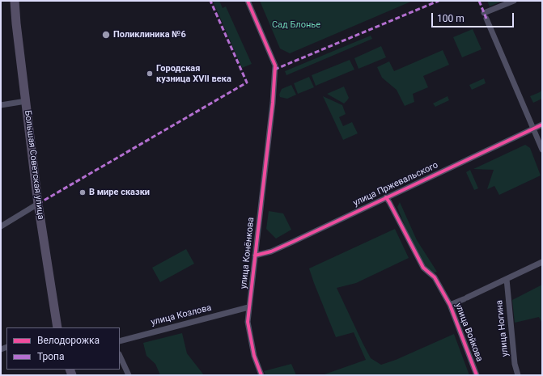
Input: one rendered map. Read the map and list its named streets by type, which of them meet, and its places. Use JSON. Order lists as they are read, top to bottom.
{
  "streets": {
    "main road": ["Большая Советская улица"],
    "street": [
      "улица Пржевальского",
      "улица Конёнкова",
      "улица Козлова",
      "улица Ногина",
      "улица Войкова"
    ]
  },
  "crossings": [
    ["улица Пржевальского", "улица Конёнкова"],
    ["улица Пржевальского", "улица Войкова"],
    ["улица Конёнкова", "улица Козлова"]
  ],
  "parks": ["Сад Блонье"],
  "places": ["Поликлиника №6", "Городская кузница XVII века", "В мире сказки"],
  "legend": ["Велодорожка", "Тропа"],
  "scale_bar": "100 m"
}
